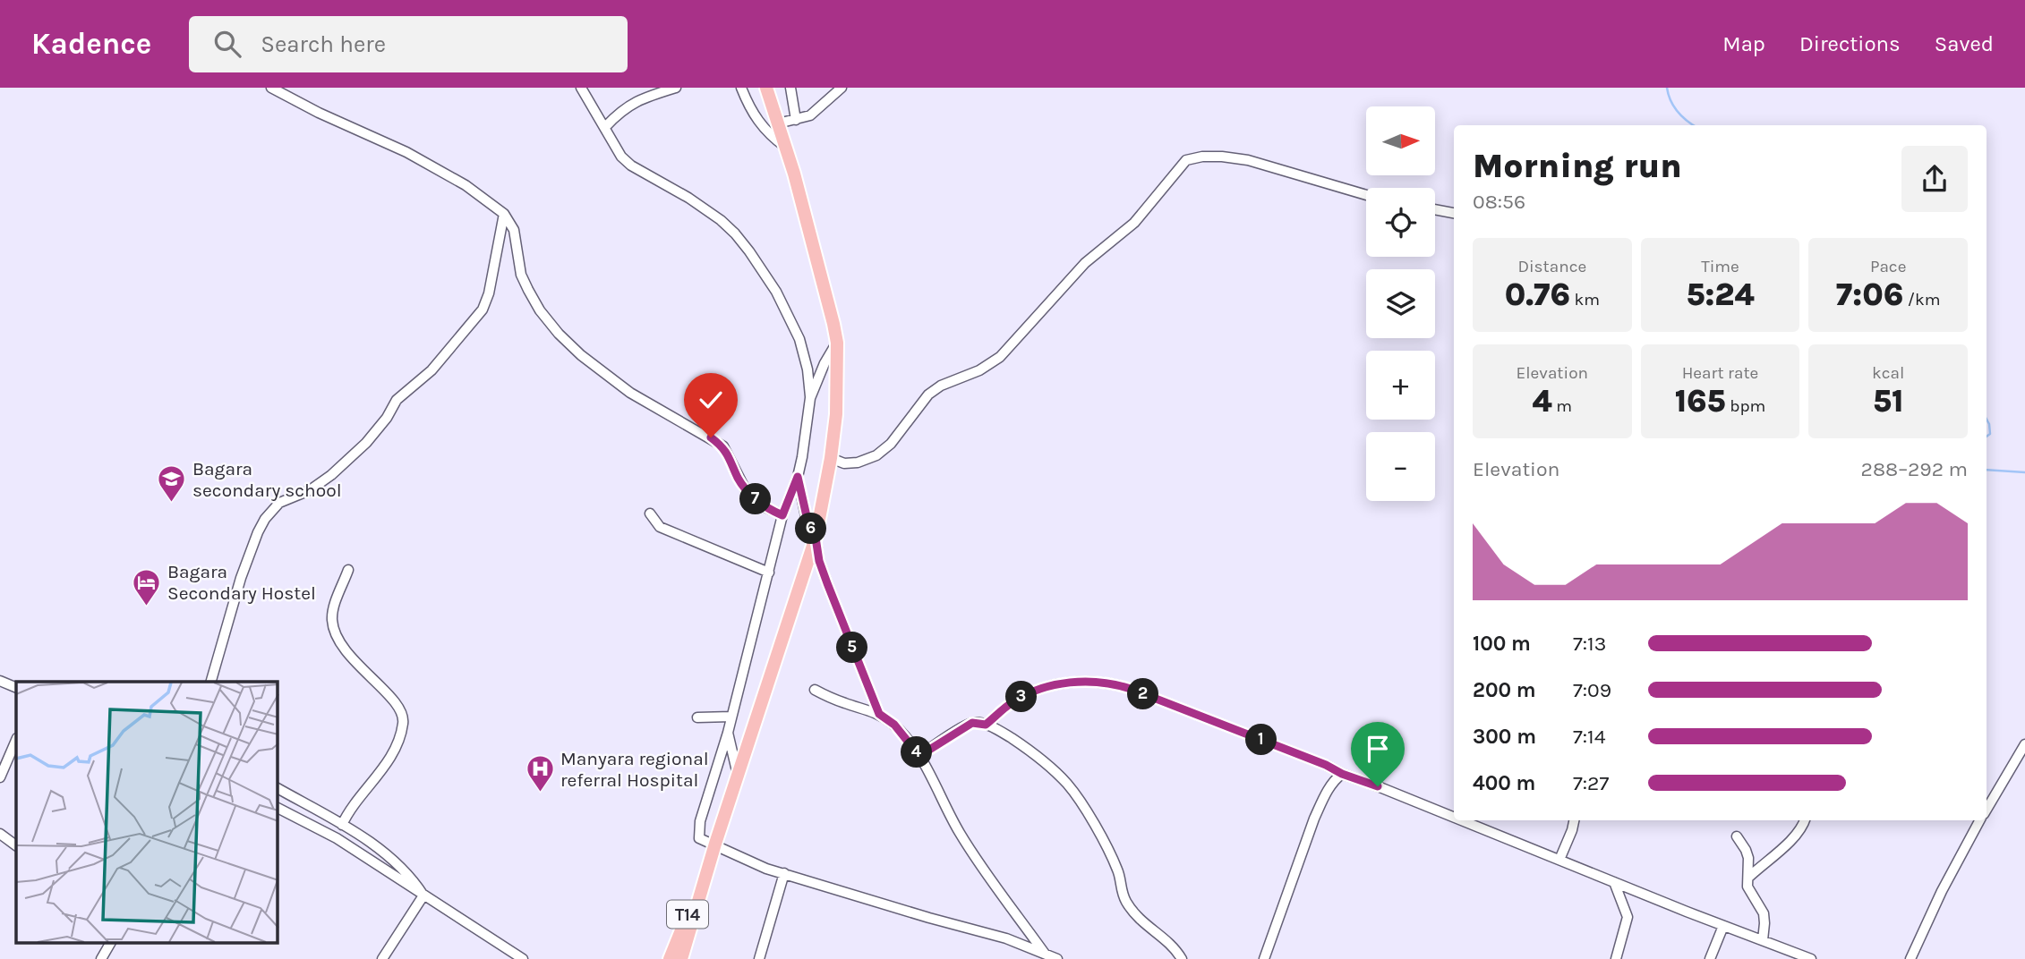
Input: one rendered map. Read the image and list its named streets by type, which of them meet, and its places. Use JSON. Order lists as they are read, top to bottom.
{
  "streets": {
    "highway": ["T14"]
  },
  "places": {
    "school or university": ["Bagara secondary school"],
    "hotel": ["Bagara Secondary Hostel"],
    "hospital": ["Manyara regional referral Hospital"]
  },
  "north": "right",
  "page": {
    "header": "Kadence",
    "search": "Search here",
    "nav": ["Map", "Directions", "Saved"],
    "map_buttons": ["+", "−"],
    "heading": ["Morning run", "08:56"],
    "stats": [
      ["Distance", "0.76 km"],
      ["Time", "5:24"],
      ["Pace", "7:06 /km"],
      ["Elevation", "4 m"],
      ["Heart rate", "165 bpm"],
      ["kcal", "51"]
    ],
    "chart": ["Elevation", "288–292 m"],
    "pins": [
      "7",
      "6",
      "5",
      "2",
      "3",
      "1",
      "4"
    ],
    "list": [
      {
        "name": "100 m",
        "note": "7:13"
      },
      {
        "name": "200 m",
        "note": "7:09"
      },
      {
        "name": "300 m",
        "note": "7:14"
      },
      {
        "name": "400 m",
        "note": "7:27"
      }
    ]
  }
}
